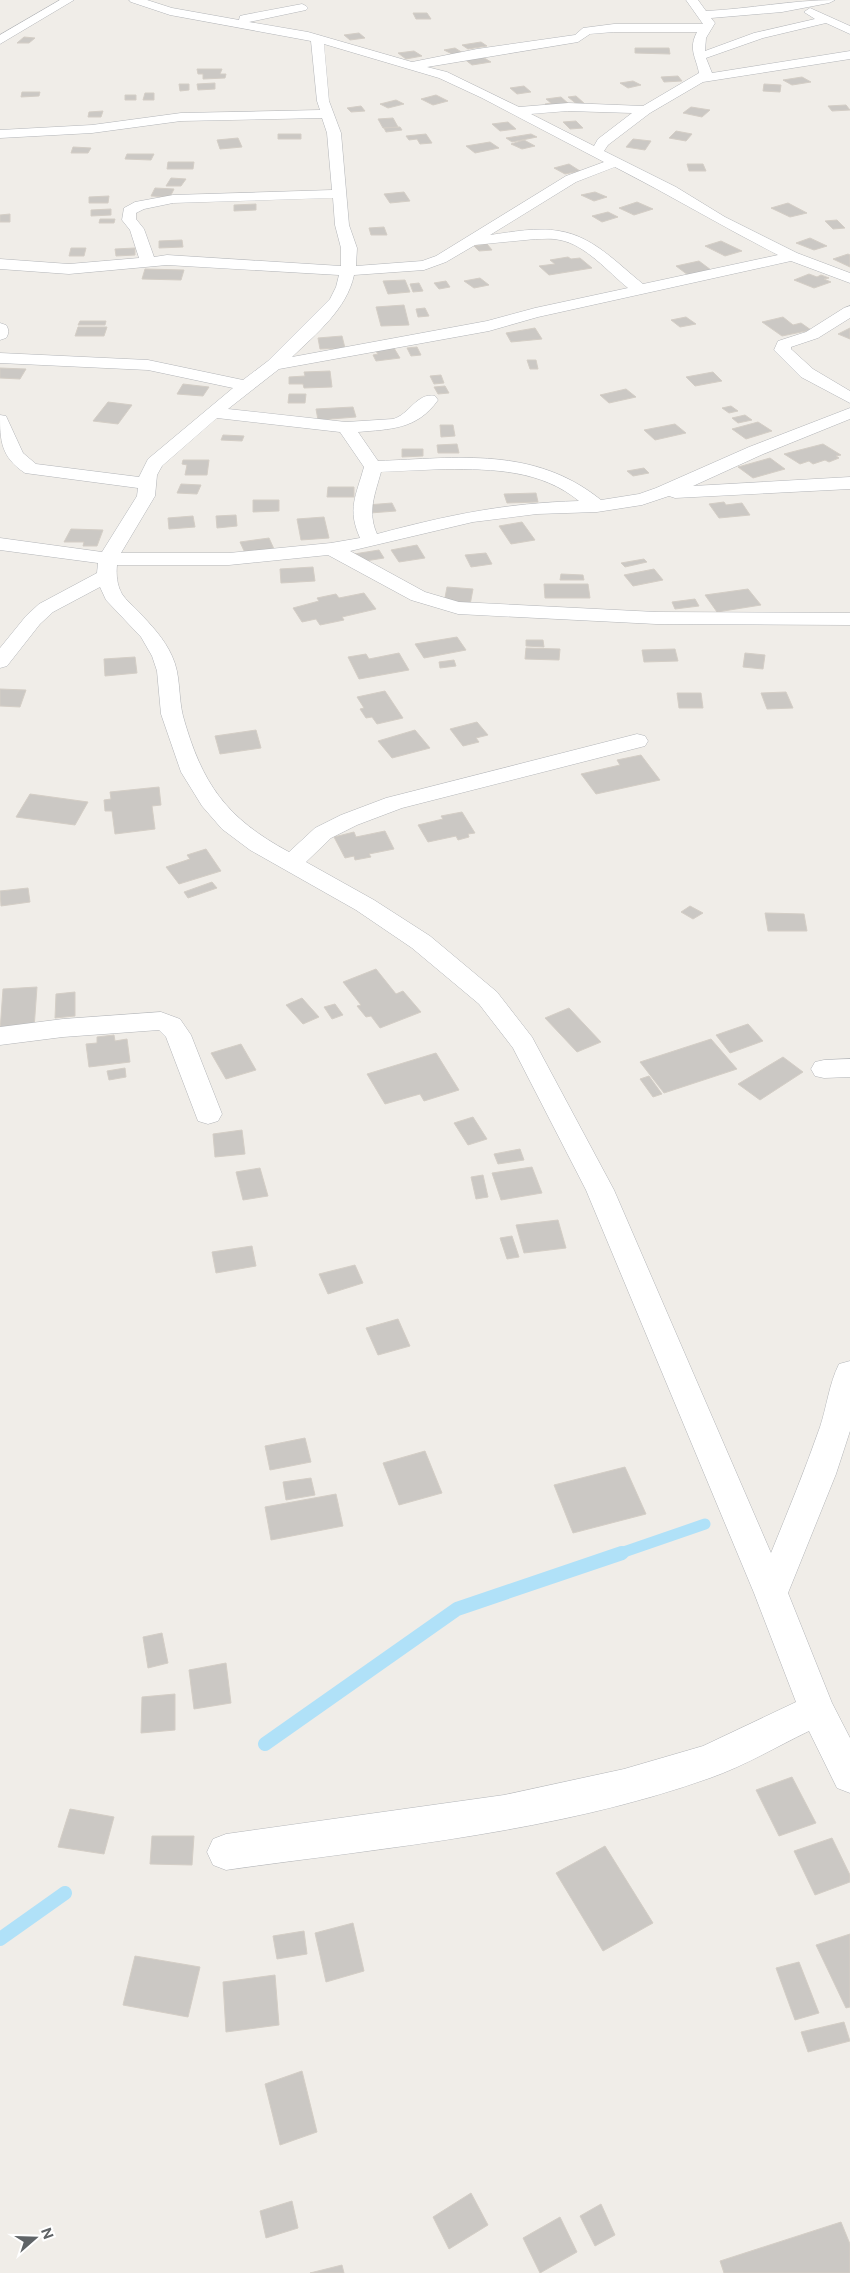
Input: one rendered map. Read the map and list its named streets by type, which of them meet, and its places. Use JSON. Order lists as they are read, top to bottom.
{
  "north": "right"
}
